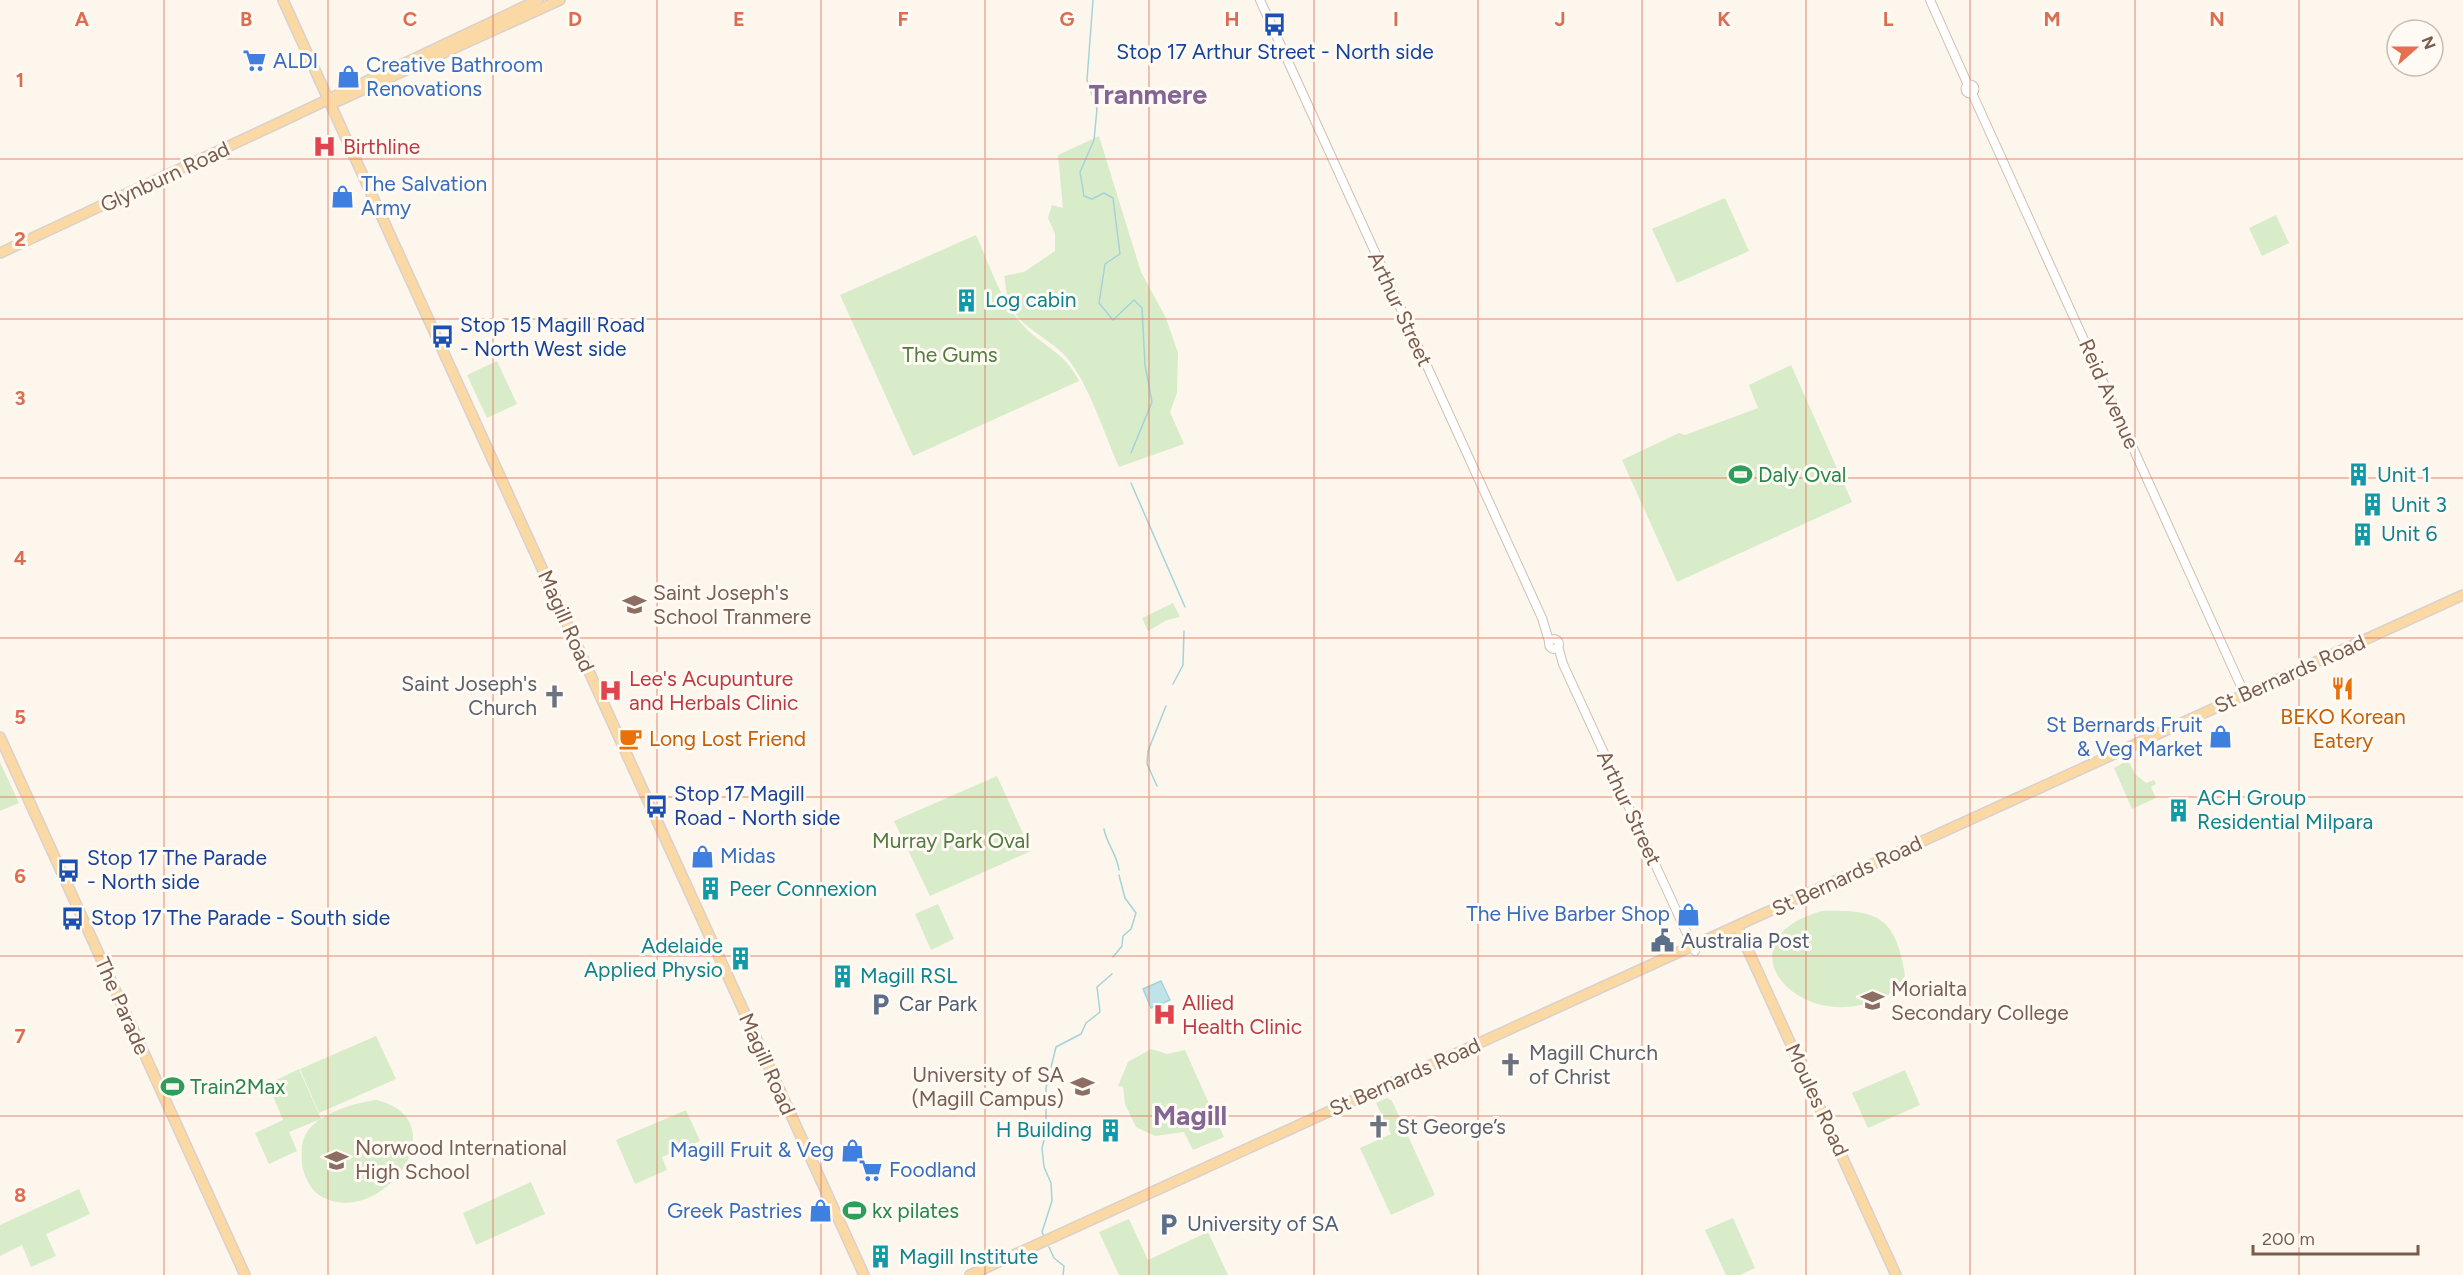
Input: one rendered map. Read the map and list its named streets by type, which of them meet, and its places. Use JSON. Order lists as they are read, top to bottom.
{
  "streets": {
    "main road": [
      "Glynburn Road",
      "Magill Road",
      "St Bernards Road",
      "The Parade",
      "Moules Road"
    ],
    "street": ["Arthur Street", "Reid Avenue"]
  },
  "crossings": [
    ["Glynburn Road", "Magill Road"],
    ["Arthur Street", "St Bernards Road"],
    ["Reid Avenue", "St Bernards Road"],
    ["St Bernards Road", "Moules Road"]
  ],
  "districts": ["Tranmere", "Magill"],
  "parks": ["The Gums", "Murray Park Oval"],
  "places": {
    "bus stop": [
      "Stop 17 Arthur Street - North side",
      "Stop 15 Magill Road - North West side",
      "Stop 17 Magill Road - North side",
      "Stop 17 The Parade - North side",
      "Stop 17 The Parade - South side"
    ],
    "supermarket": ["ALDI", "Foodland"],
    "shop": [
      "Creative Bathroom Renovations",
      "The Salvation Army",
      "St Bernards Fruit & Veg Market",
      "Midas",
      "The Hive Barber Shop",
      "Magill Fruit & Veg",
      "Greek Pastries"
    ],
    "hospital": ["Birthline", "Lee's Acupunture and Herbals Clinic", "Allied Health Clinic"],
    "building": [
      "Log cabin",
      "Unit 1",
      "Unit 3",
      "Unit 6",
      "ACH Group Residential Milpara",
      "Peer Connexion",
      "Adelaide Applied Physio",
      "Magill RSL",
      "H Building",
      "Magill Institute"
    ],
    "sports": ["Daly Oval", "Train2Max", "kx pilates"],
    "school or university": [
      "Saint Joseph's School Tranmere",
      "Morialta Secondary College",
      "University of SA (Magill Campus)",
      "Norwood International High School"
    ],
    "restaurant": ["BEKO Korean Eatery"],
    "church": ["Saint Joseph's Church", "Magill Church of Christ", "St George’s"],
    "cafe": ["Long Lost Friend"],
    "public building": ["Australia Post"],
    "parking": ["Car Park", "University of SA"]
  },
  "scale_bar": "200 m",
  "north": "right",
  "grid": {
    "columns": [
      "A",
      "B",
      "C",
      "D",
      "E",
      "F",
      "G",
      "H",
      "I",
      "J",
      "K",
      "L",
      "M",
      "N"
    ],
    "rows": [
      "1",
      "2",
      "3",
      "4",
      "5",
      "6",
      "7",
      "8"
    ]
  }
}
